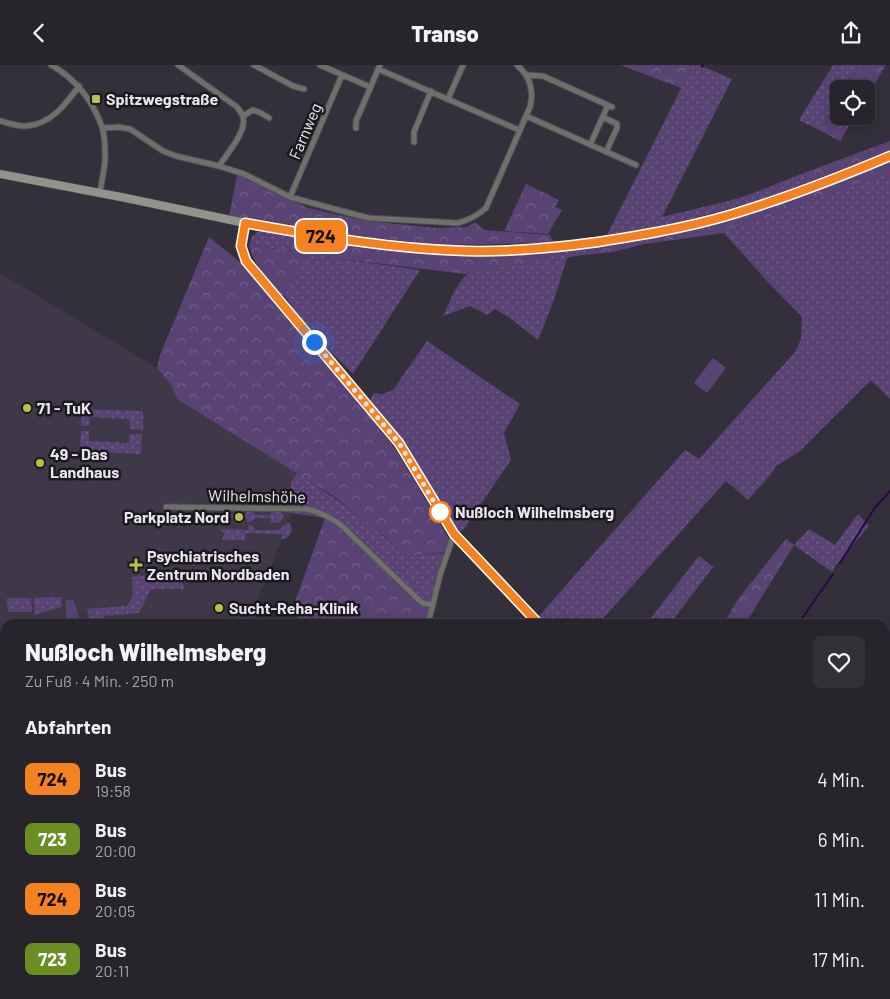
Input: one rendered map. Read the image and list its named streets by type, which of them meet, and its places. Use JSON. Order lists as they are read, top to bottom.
{
  "streets": {
    "street": ["Farnweg", "Wilhelmshöhe"]
  },
  "places": {
    "transit": ["Spitzwegstraße"],
    "other": [
      "71 - TuK",
      "49 - Das Landhaus",
      "Nußloch Wilhelmsberg",
      "Parkplatz Nord",
      "Sucht-Reha-Klinik"
    ],
    "health": ["Psychiatrisches Zentrum Nordbaden"]
  },
  "lines": ["bus line 724"],
  "page": {
    "header": "Transo",
    "on_map": "724",
    "heading": [
      ["Nußloch Wilhelmsberg", "Zu Fuß · 4 Min. · 250 m"],
      "Abfahrten"
    ],
    "list": [
      {
        "mark": "724",
        "name": "Bus",
        "note": "19:58",
        "value": "4 Min."
      },
      {
        "mark": "723",
        "name": "Bus",
        "note": "20:00",
        "value": "6 Min."
      },
      {
        "mark": "724",
        "name": "Bus",
        "note": "20:05",
        "value": "11 Min."
      },
      {
        "mark": "723",
        "name": "Bus",
        "note": "20:11",
        "value": "17 Min."
      }
    ]
  }
}
